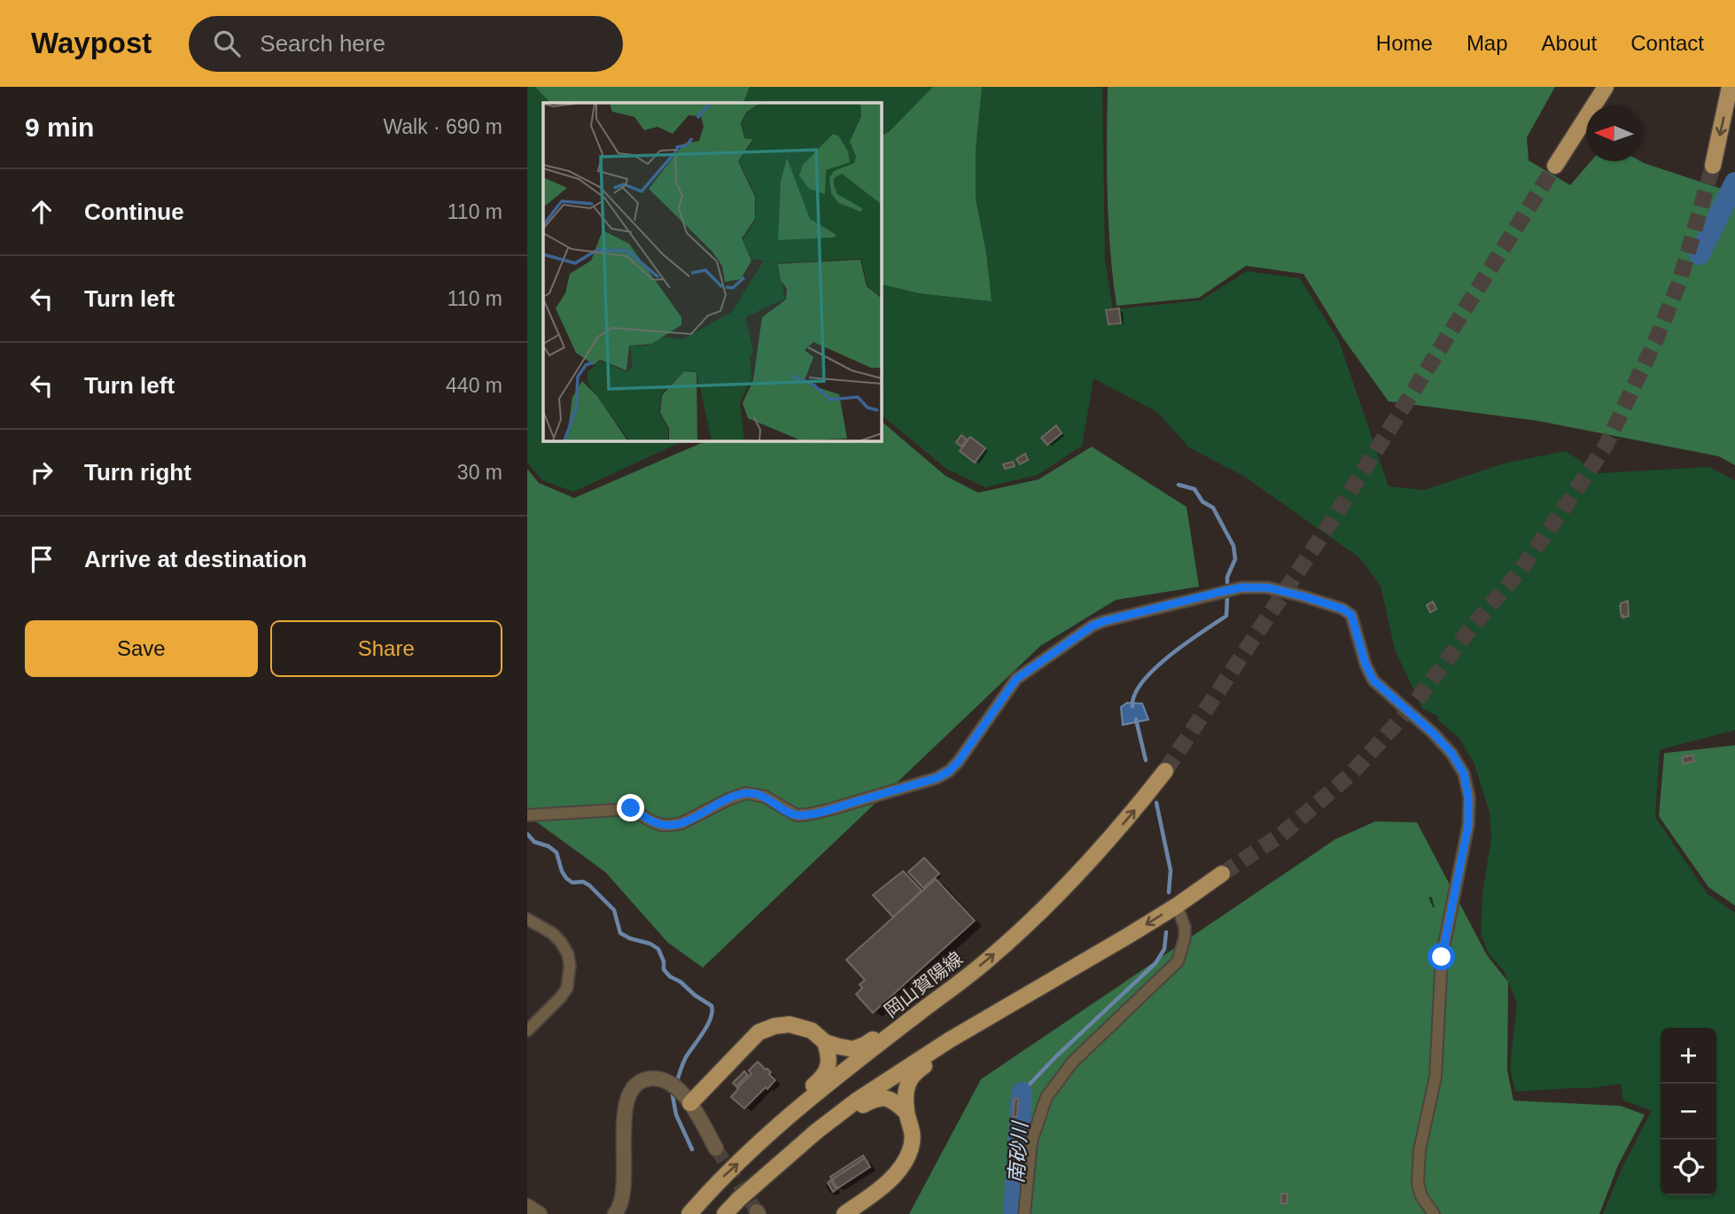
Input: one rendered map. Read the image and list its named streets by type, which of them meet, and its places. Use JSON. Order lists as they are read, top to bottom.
{
  "streets": {
    "main road": ["岡山賀陽線"]
  },
  "water": ["南砂川"],
  "north": "left",
  "page": {
    "header": "Waypost",
    "search": "Search here",
    "nav": [
      "Home",
      "Map",
      "About",
      "Contact"
    ],
    "heading": ["9 min", "Walk · 690 m"],
    "list": [
      ["Continue", "110 m"],
      ["Turn left", "110 m"],
      ["Turn left", "440 m"],
      ["Turn right", "30 m"],
      "Arrive at destination"
    ],
    "buttons": ["Save", "Share"],
    "map_buttons": ["+", "−"]
  }
}
